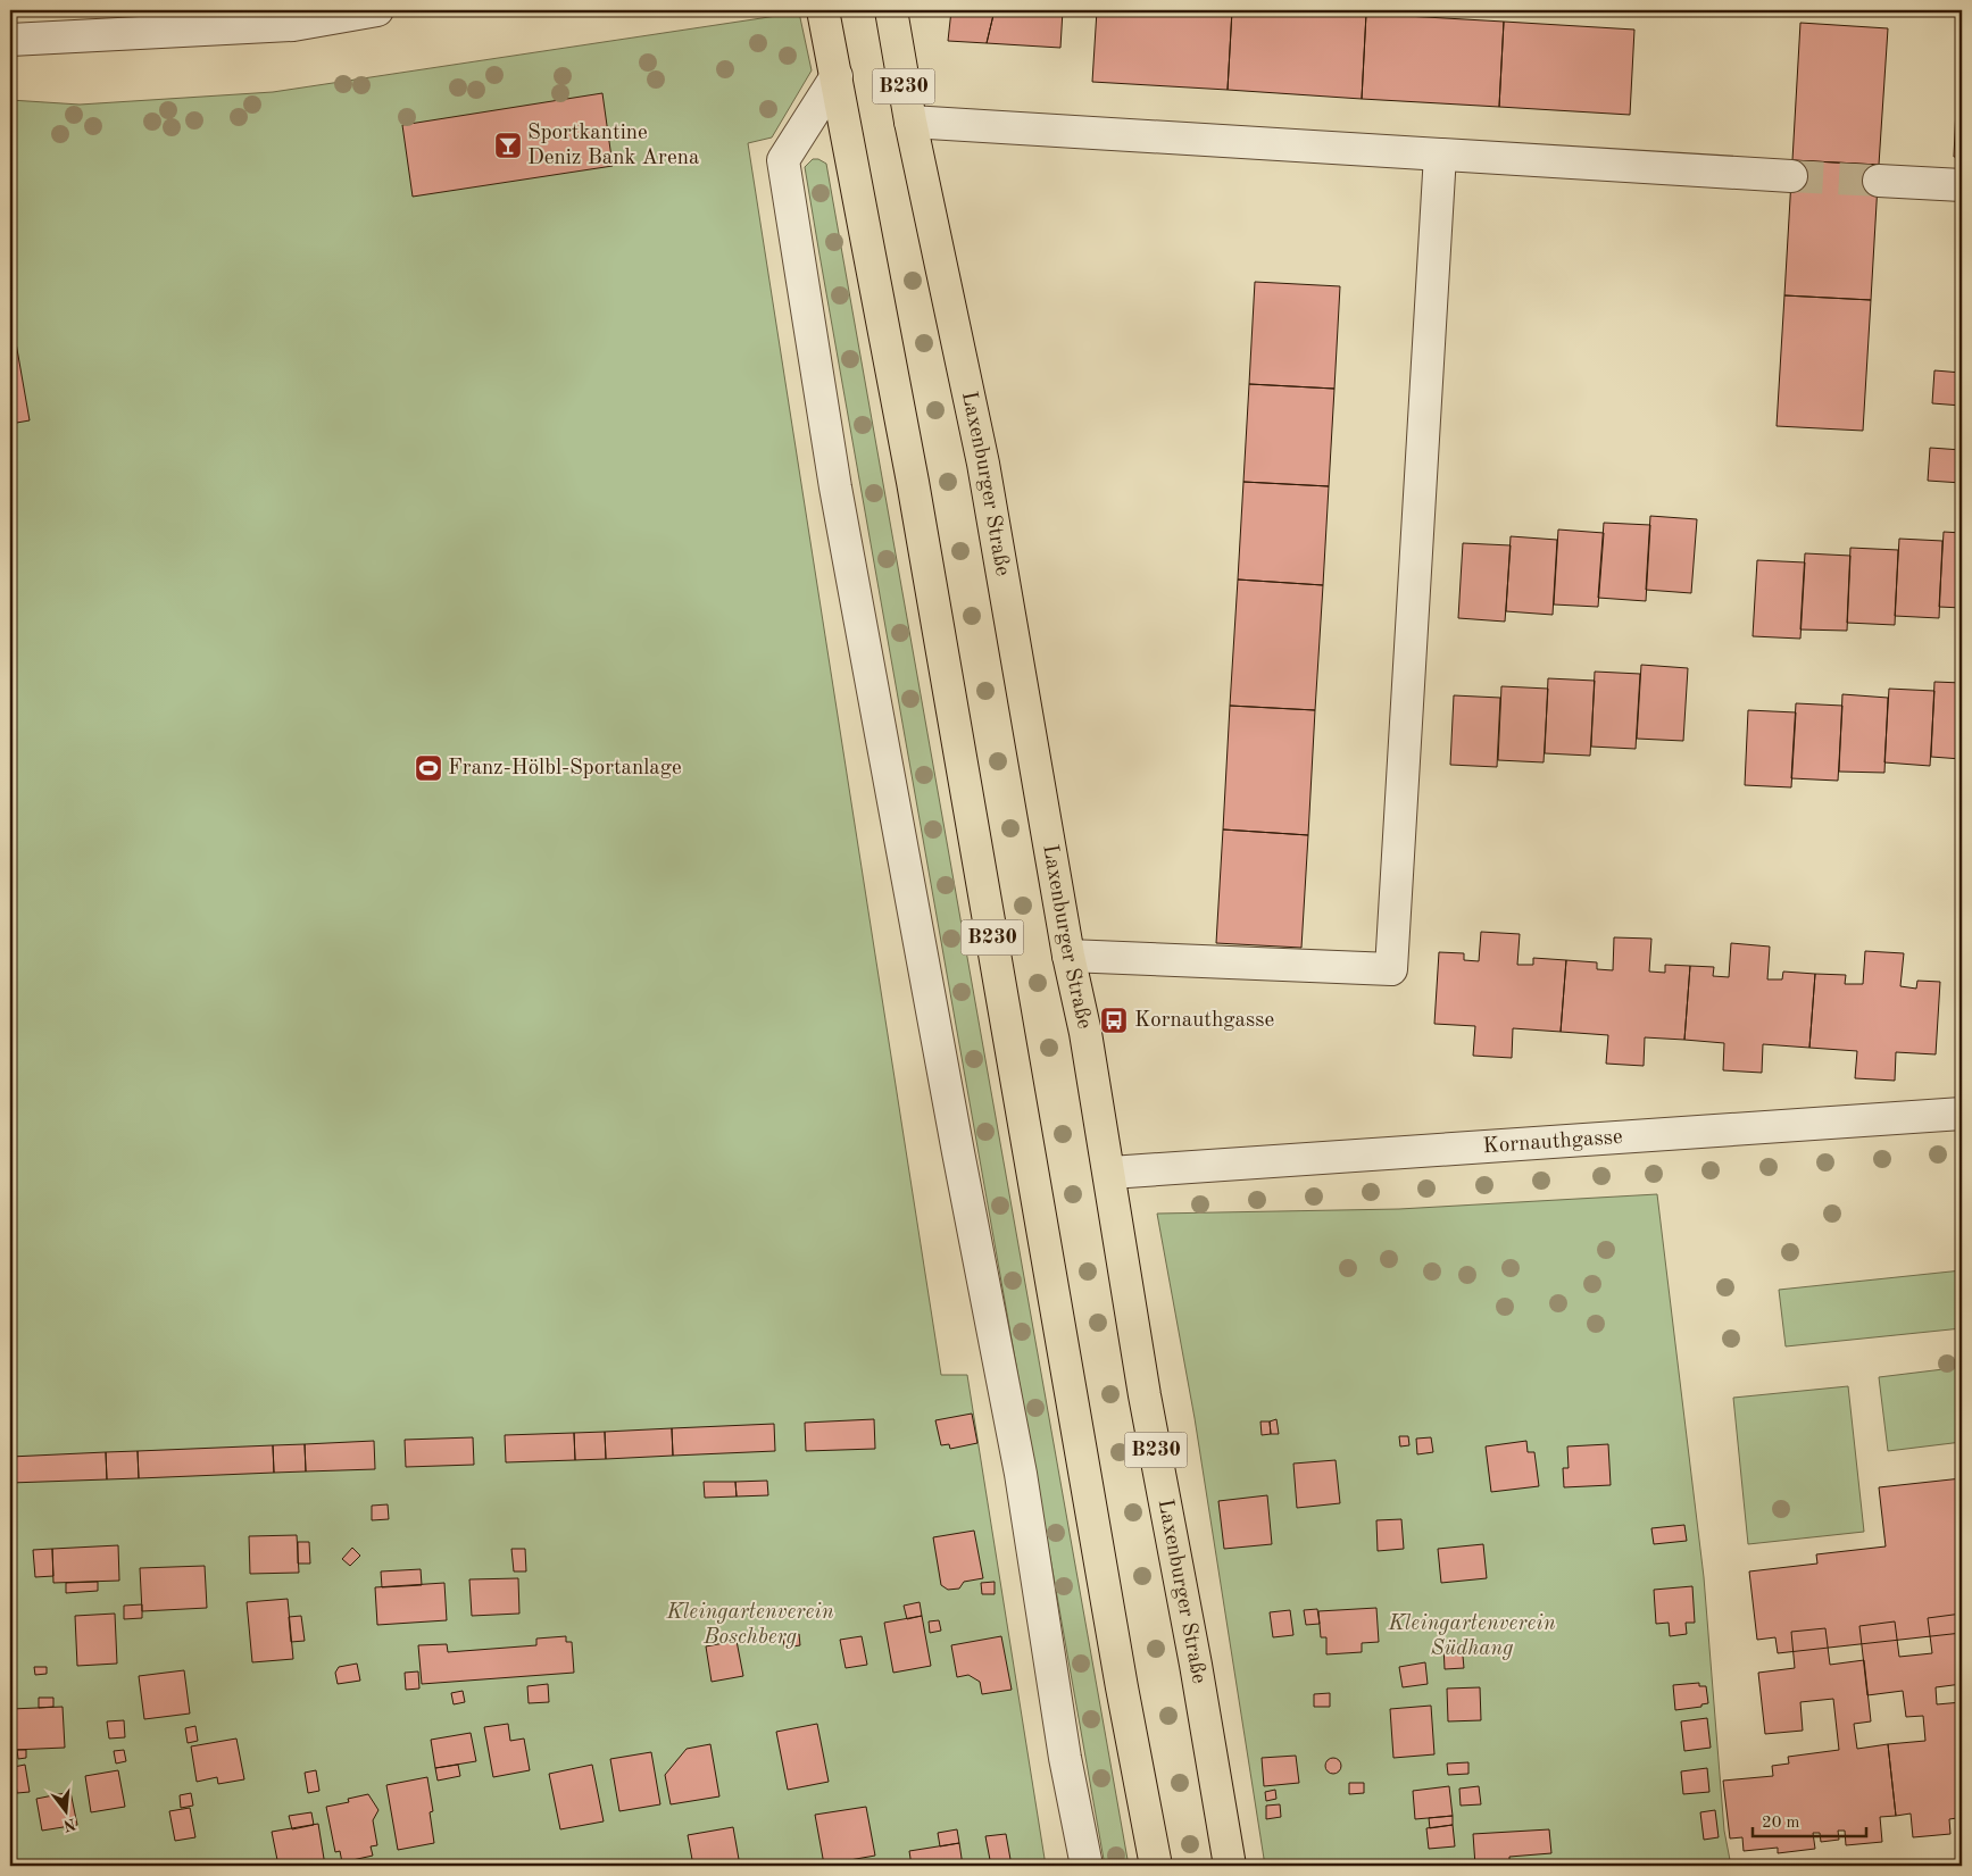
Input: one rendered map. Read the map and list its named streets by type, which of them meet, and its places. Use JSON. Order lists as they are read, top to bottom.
{
  "streets": {
    "main road": ["B230", "Laxenburger Straße"],
    "street": ["Kornauthgasse"]
  },
  "crossings": [
    ["Laxenburger Straße", "Kornauthgasse"]
  ],
  "parks": ["Kleingartenverein Boschberg", "Kleingartenverein Südhang"],
  "places": {
    "bar": ["Sportkantine Deniz Bank Arena"],
    "sports": ["Franz-Hölbl-Sportanlage"],
    "bus stop": ["Kornauthgasse"]
  },
  "scale_bar": "20 m",
  "north": "bottom"
}
